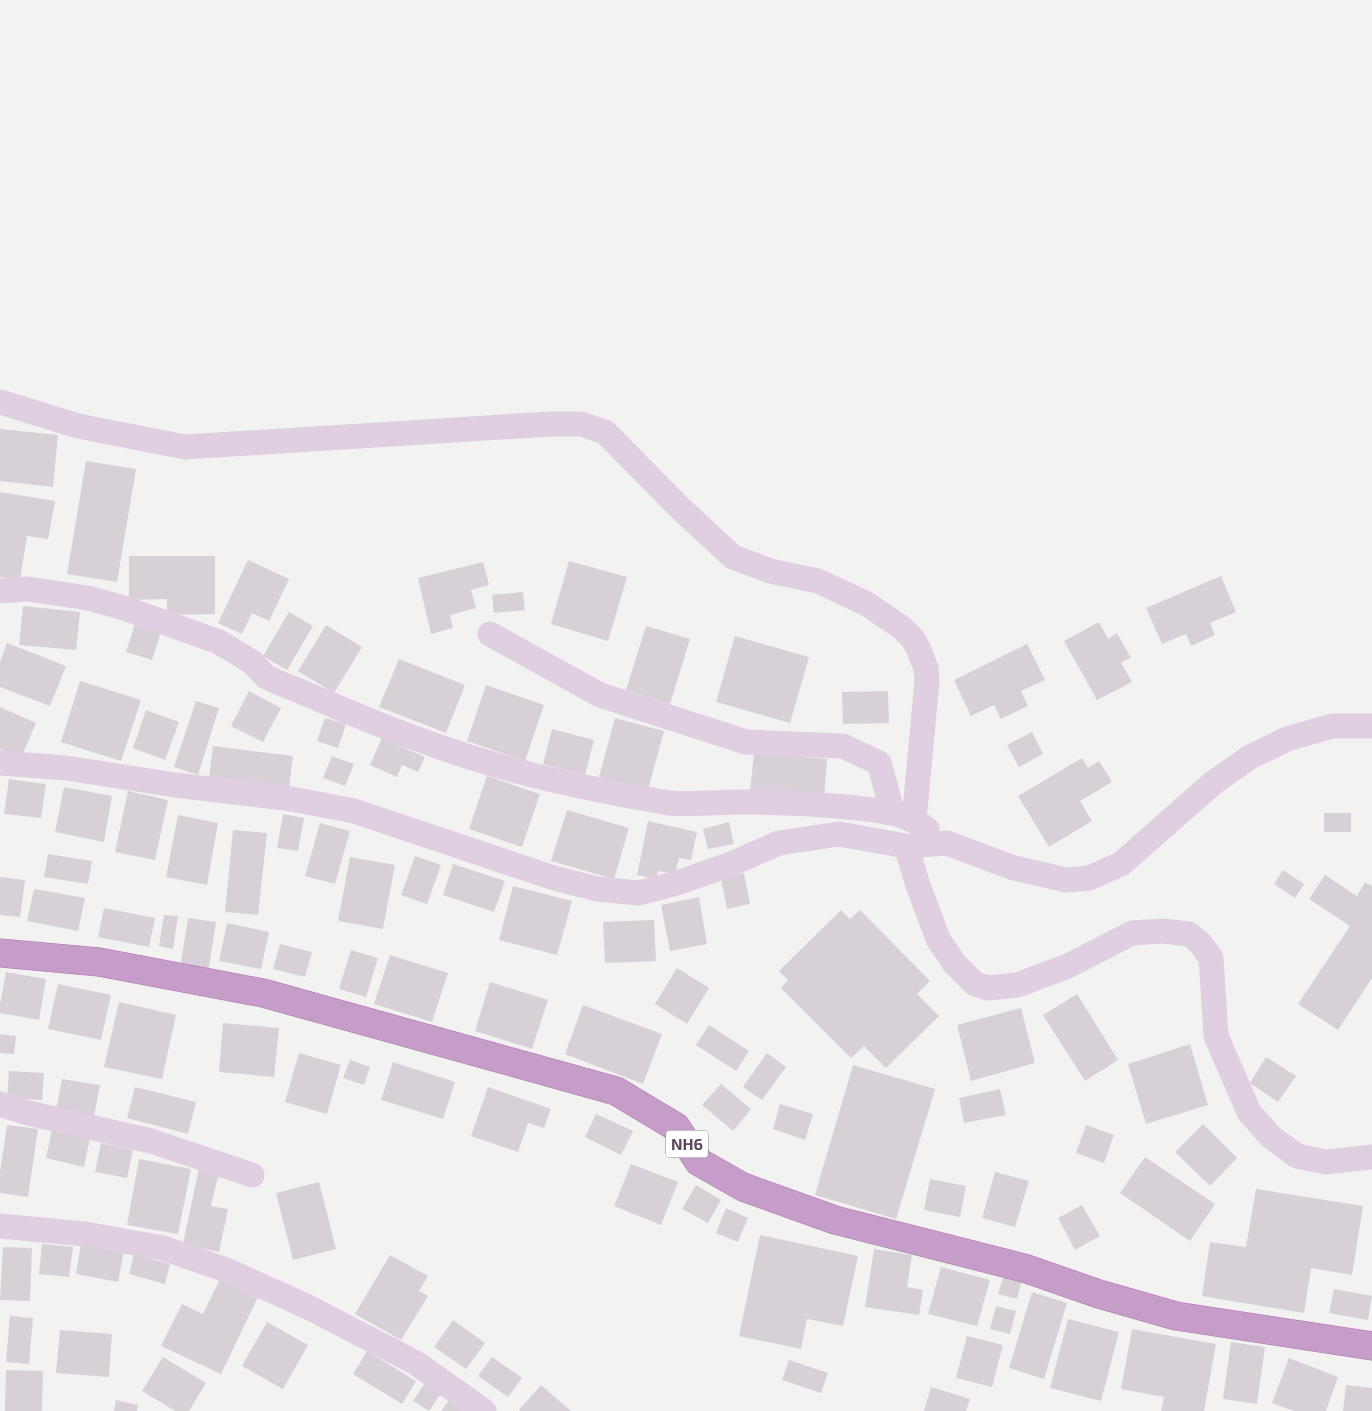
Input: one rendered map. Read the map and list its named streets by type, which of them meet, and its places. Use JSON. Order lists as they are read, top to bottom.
{
  "streets": {
    "highway": ["NH6"]
  }
}
